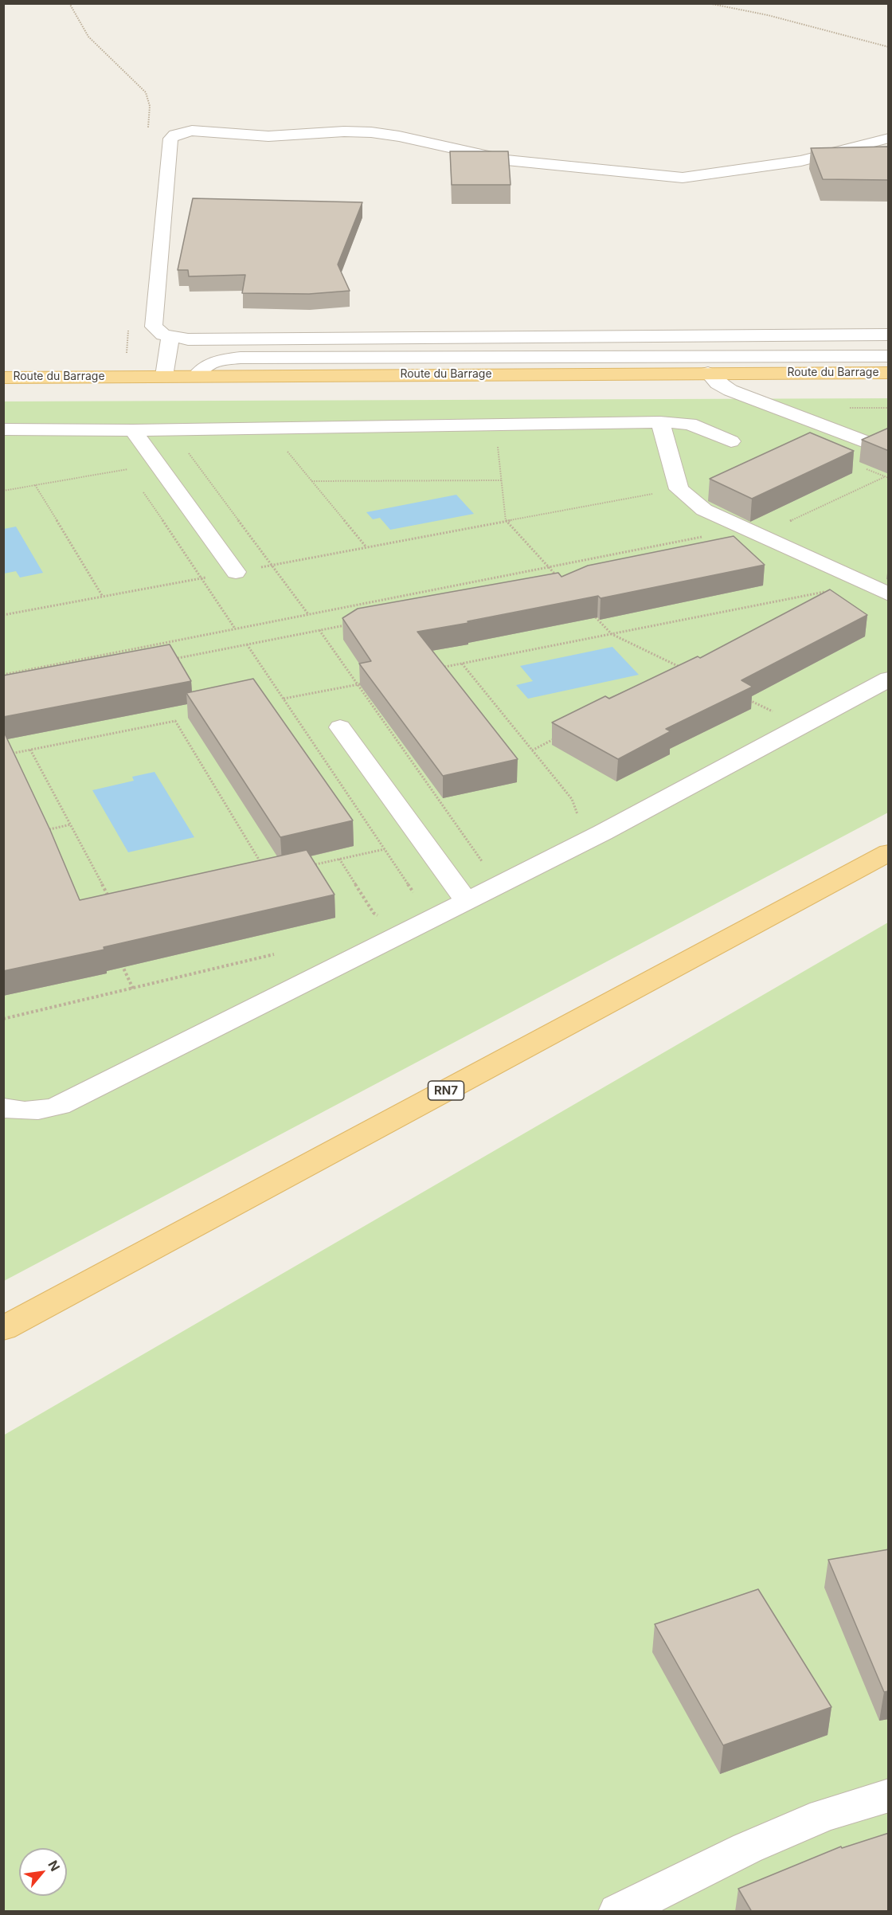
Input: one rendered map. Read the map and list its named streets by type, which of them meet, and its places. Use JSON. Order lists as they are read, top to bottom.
{
  "streets": {
    "main road": ["Route du Barrage", "RN7"]
  },
  "north": "top right"
}
